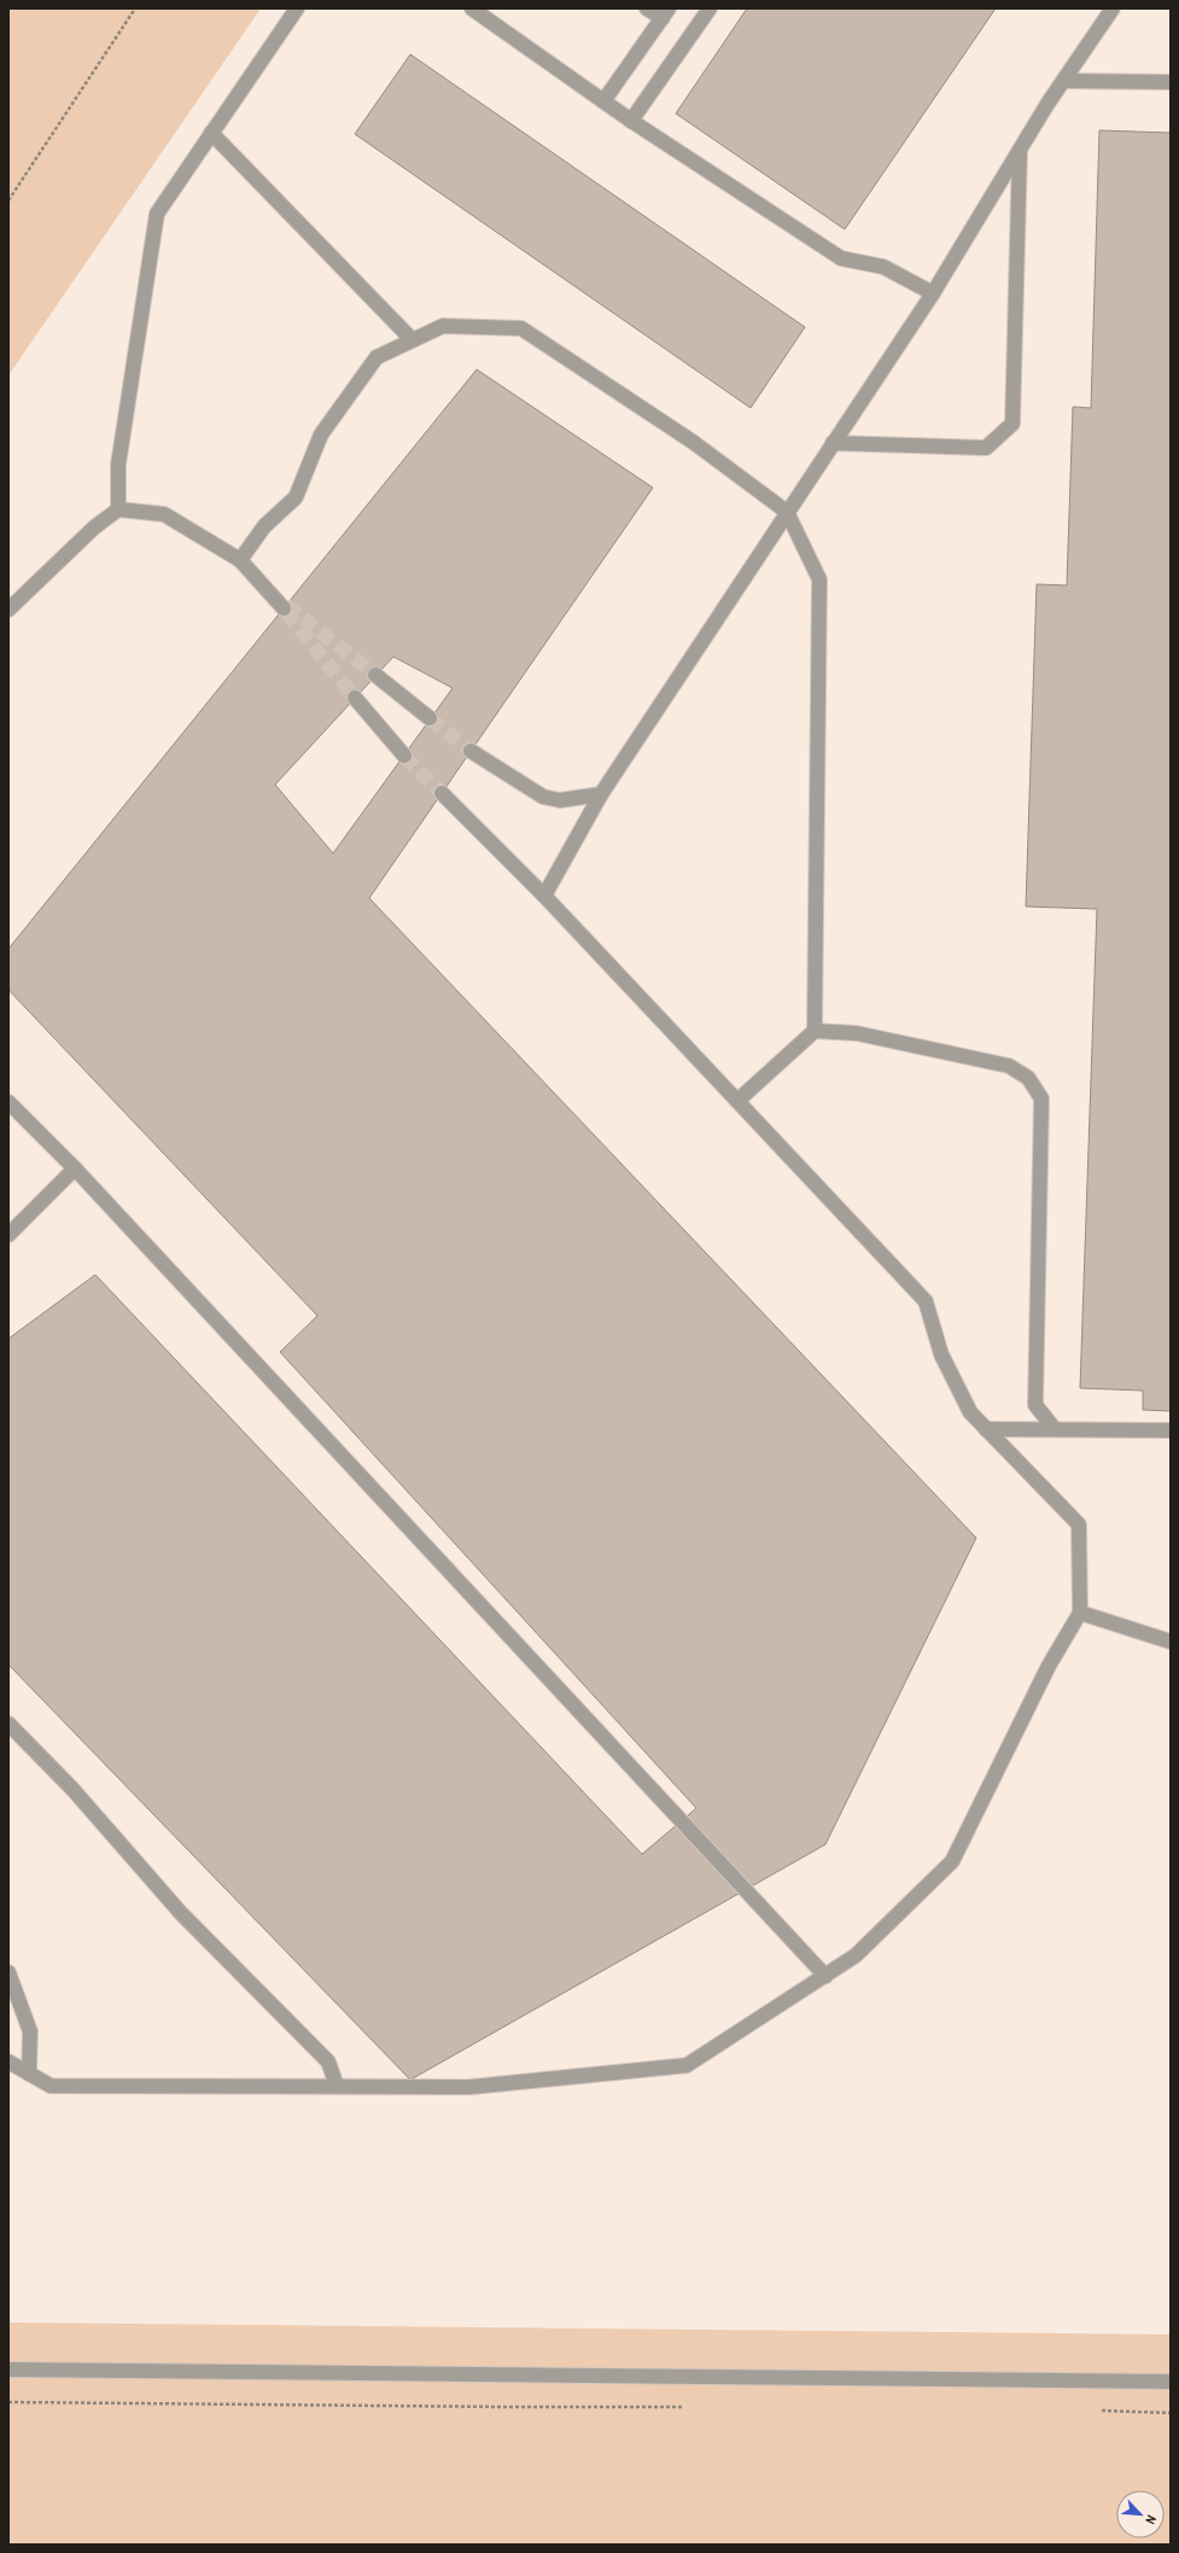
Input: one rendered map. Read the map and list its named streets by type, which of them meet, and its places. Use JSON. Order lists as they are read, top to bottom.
{
  "north": "bottom right"
}
